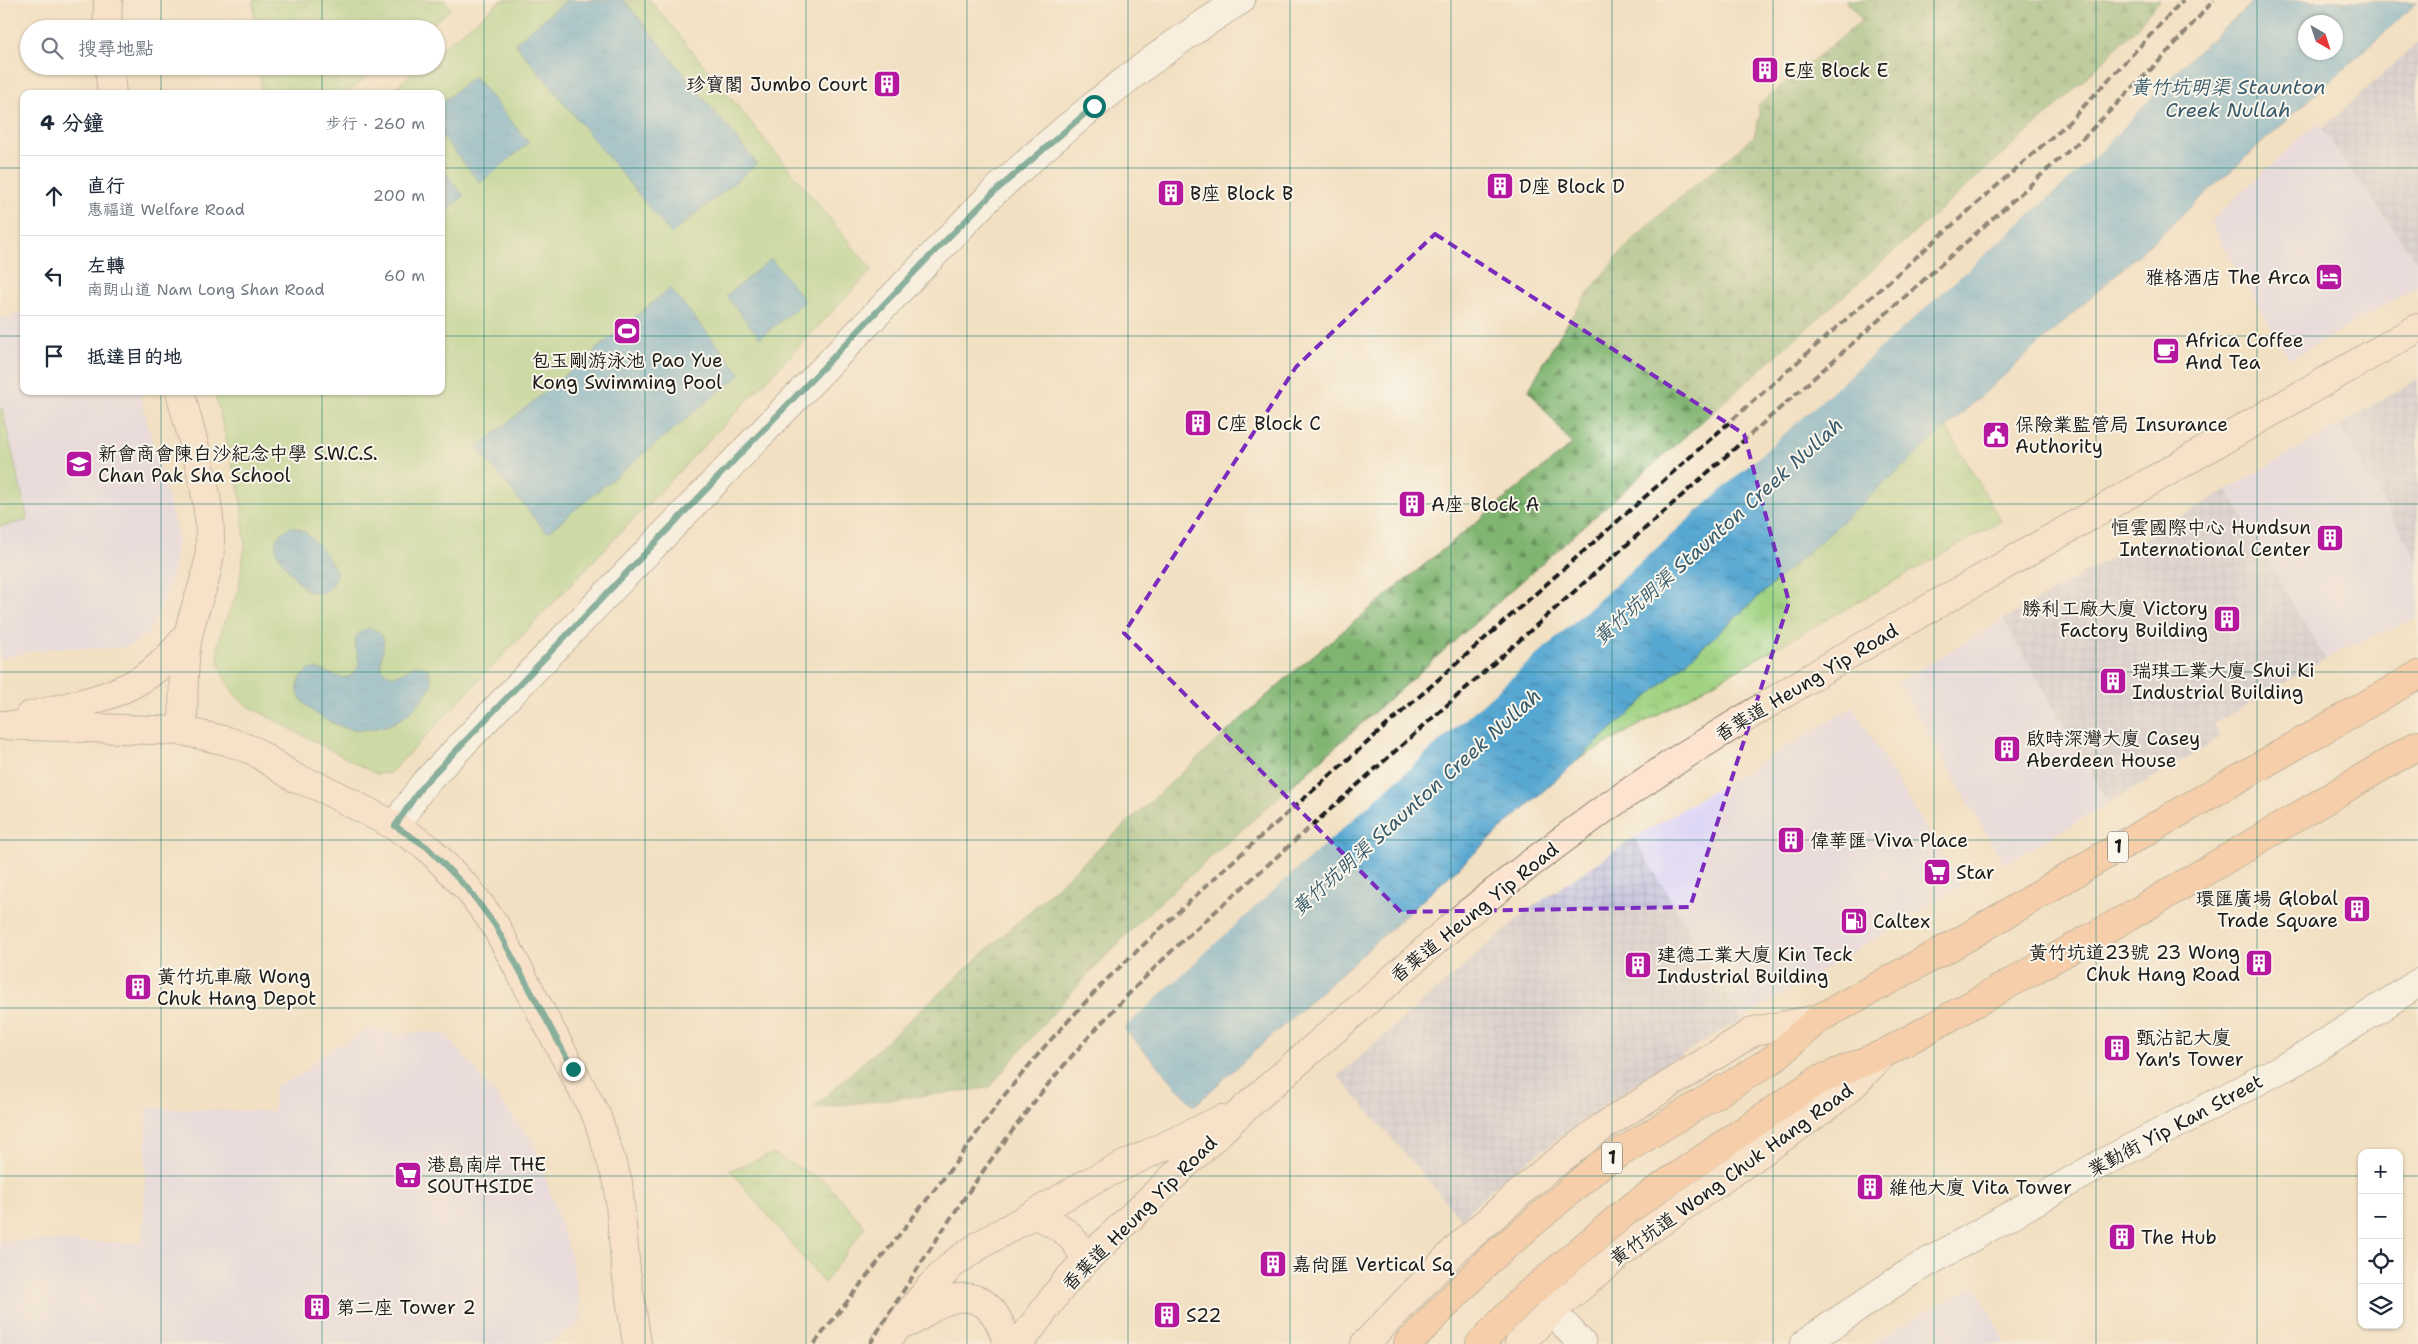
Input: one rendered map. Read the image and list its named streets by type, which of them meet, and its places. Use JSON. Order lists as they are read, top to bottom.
{
  "streets": {
    "highway": ["1", "黃竹坑道 Wong Chuk Hang Road"],
    "street": ["香葉道 Heung Yip Road", "業勤街 Yip Kan Street"]
  },
  "water": ["黃竹坑明渠 Staunton Creek Nullah"],
  "places": {
    "building": [
      "E座 Block E",
      "珍寶閣 Jumbo Court",
      "D座 Block D",
      "B座 Block B",
      "C座 Block C",
      "A座 Block A",
      "恒雲國際中心 Hundsun International Center",
      "勝利工廠大廈 Victory Factory Building",
      "瑞琪工業大廈 Shui Ki Industrial Building",
      "啟時深灣大廈 Casey Aberdeen House",
      "偉華匯 Viva Place",
      "環匯廣場 Global Trade Square",
      "黃竹坑道23號 23 Wong Chuk Hang Road",
      "建德工業大廈 Kin Teck Industrial Building",
      "黃竹坑車廠 Wong Chuk Hang Depot",
      "甄沾記大廈 Yan's Tower",
      "維他大廈 Vita Tower",
      "The Hub",
      "嘉尚匯 Vertical Sq",
      "第二座 Tower 2",
      "S22"
    ],
    "hotel": ["雅格酒店 The Arca"],
    "sports": ["包玉剛游泳池 Pao Yue Kong Swimming Pool"],
    "cafe": ["Africa Coffee And Tea"],
    "public building": ["保險業監管局 Insurance Authority"],
    "school or university": ["新會商會陳白沙紀念中學 S.W.C.S. Chan Pak Sha School"],
    "supermarket": ["Star", "港島南岸 THE SOUTHSIDE"],
    "fuel station": ["Caltex"]
  },
  "north": "bottom right",
  "page": {
    "search": "搜尋地點",
    "heading": ["4 分鐘", "步行 · 260 m"],
    "list": [
      ["直行", "惠福道 Welfare Road", "200 m"],
      ["左轉", "南朗山道 Nam Long Shan Road", "60 m"],
      "抵達目的地"
    ],
    "map_buttons": ["+", "−"]
  }
}
